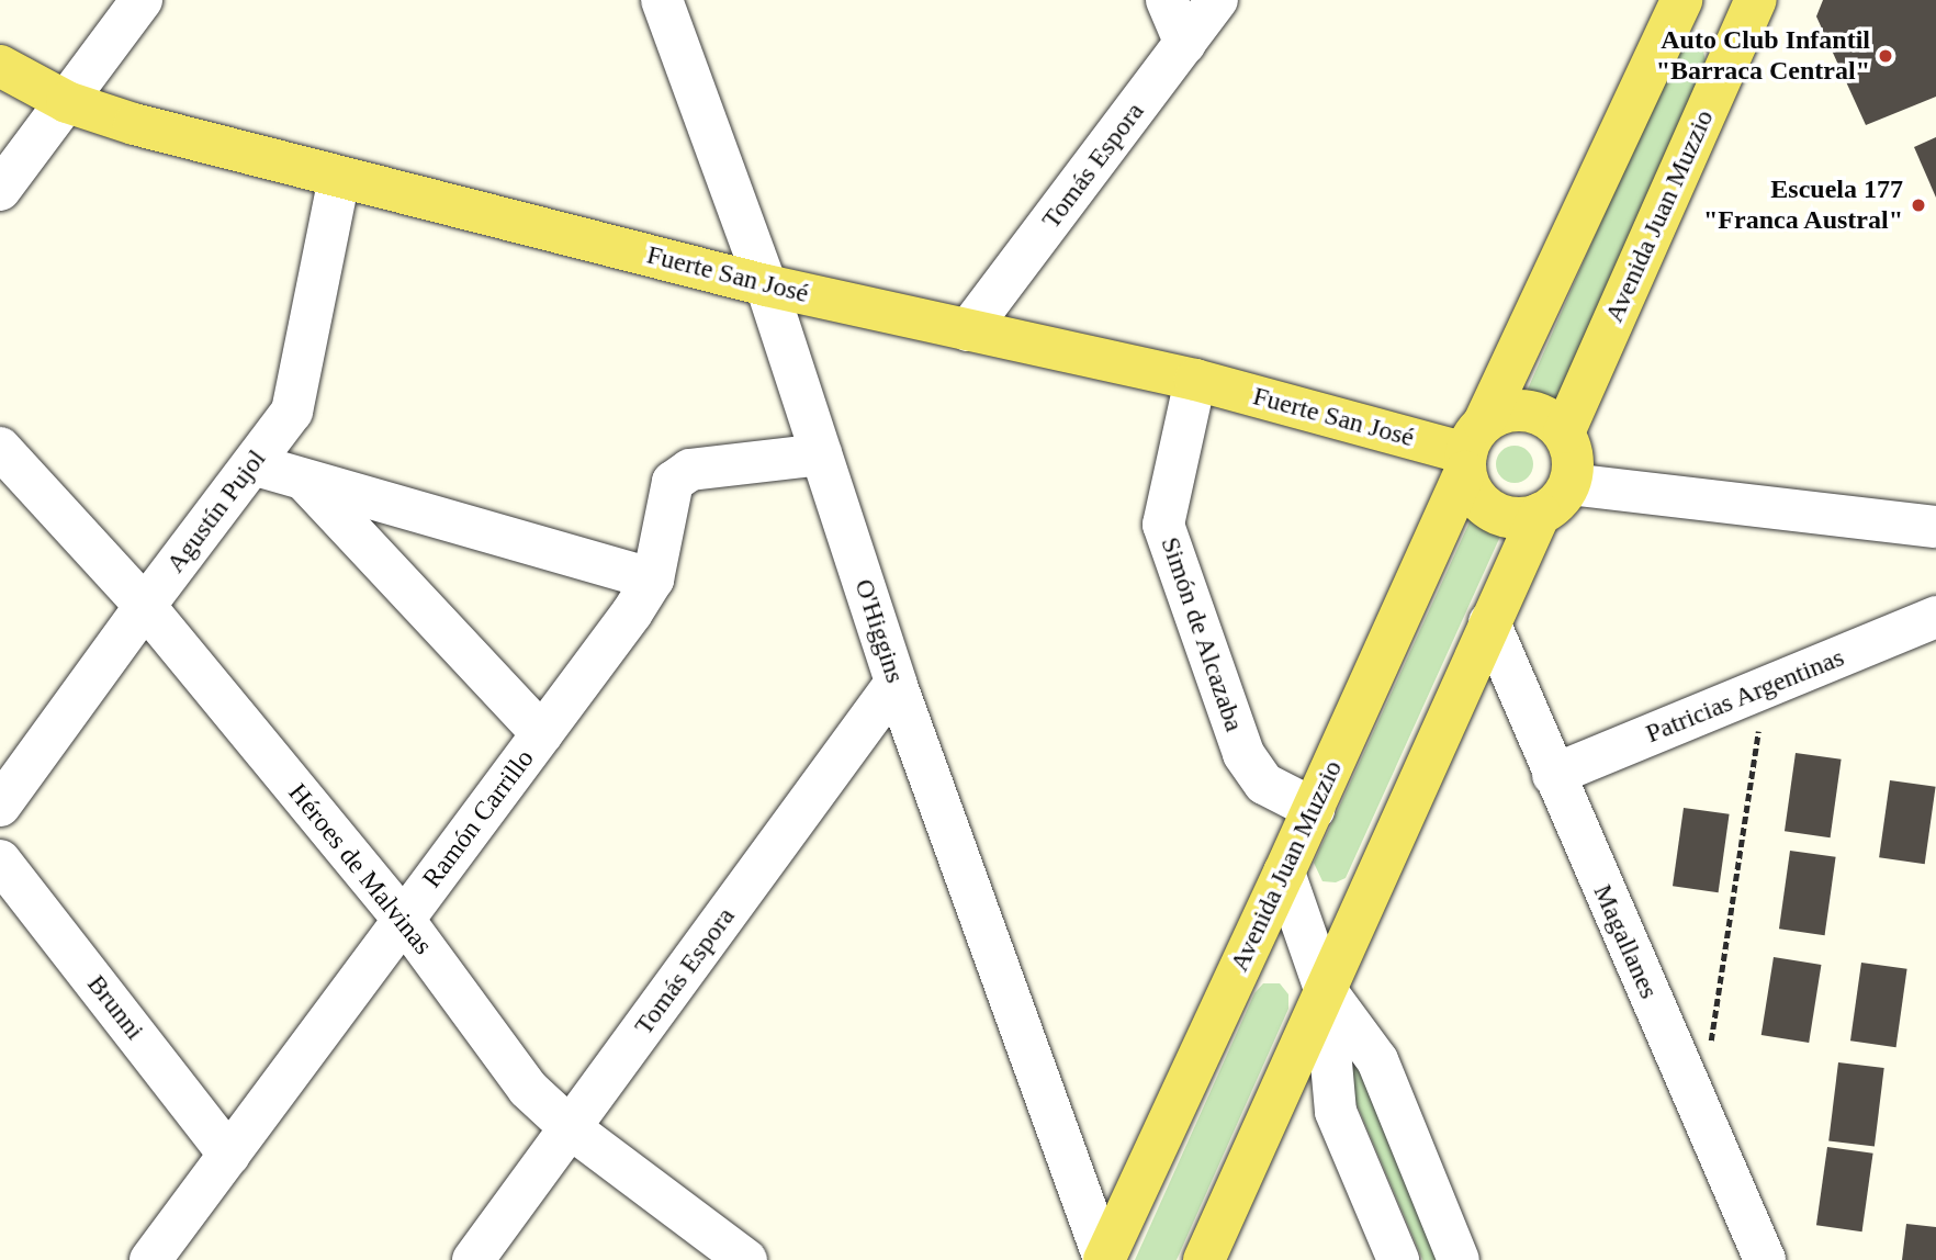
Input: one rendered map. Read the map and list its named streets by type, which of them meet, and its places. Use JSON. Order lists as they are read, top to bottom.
{
  "streets": {
    "main road": ["Avenida Juan Muzzio", "Fuerte San José"],
    "street": [
      "Tomás Espora",
      "Agustín Pujol",
      "O'Higgins",
      "Simón de Alcazaba",
      "Patricias Argentinas",
      "Ramón Carrillo",
      "Héroes de Malvinas",
      "Magallanes",
      "Brunni"
    ]
  },
  "crossings": [
    ["Tomás Espora", "Fuerte San José"],
    ["Tomás Espora", "O'Higgins"],
    ["Tomás Espora", "Héroes de Malvinas"],
    ["Avenida Juan Muzzio", "Fuerte San José"],
    ["Avenida Juan Muzzio", "O'Higgins"],
    ["Avenida Juan Muzzio", "Simón de Alcazaba"],
    ["Fuerte San José", "Agustín Pujol"],
    ["Fuerte San José", "O'Higgins"],
    ["Fuerte San José", "Simón de Alcazaba"],
    ["Agustín Pujol", "Héroes de Malvinas"],
    ["O'Higgins", "Ramón Carrillo"],
    ["Patricias Argentinas", "Magallanes"],
    ["Ramón Carrillo", "Héroes de Malvinas"],
    ["Ramón Carrillo", "Brunni"]
  ],
  "places": ["Auto Club Infantil \"Barraca Central\"", "Escuela 177 \"Franca Austral\""]
}
